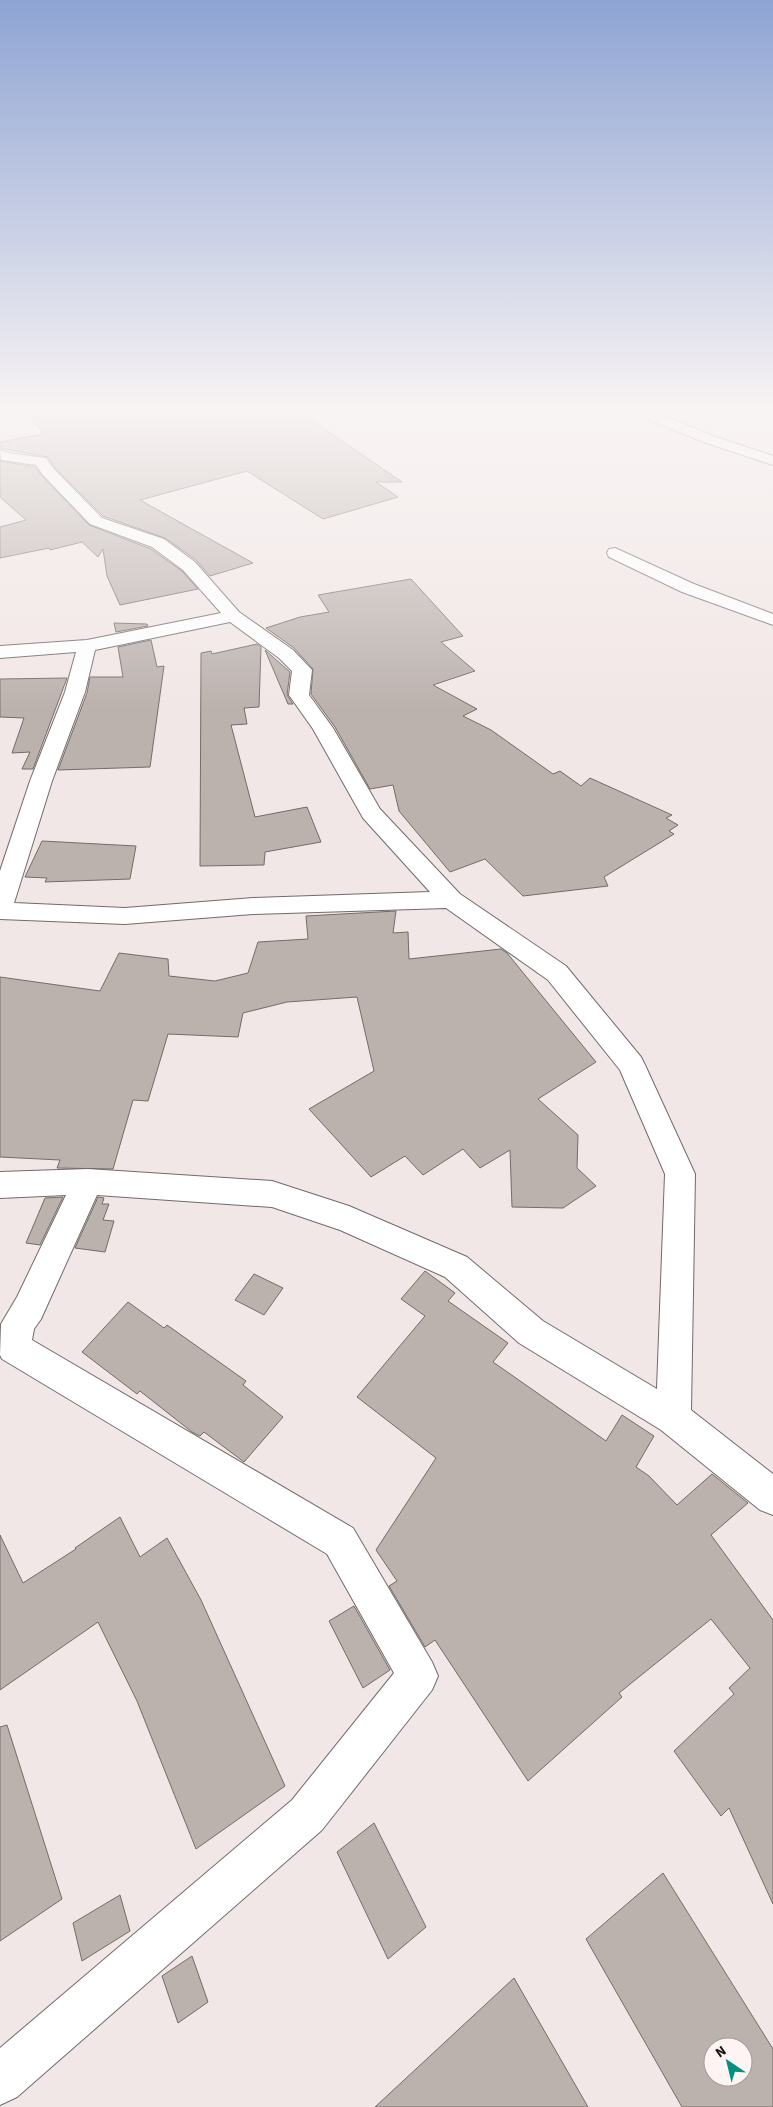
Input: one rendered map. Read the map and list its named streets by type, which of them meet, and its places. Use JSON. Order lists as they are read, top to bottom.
{
  "north": "top left"
}
